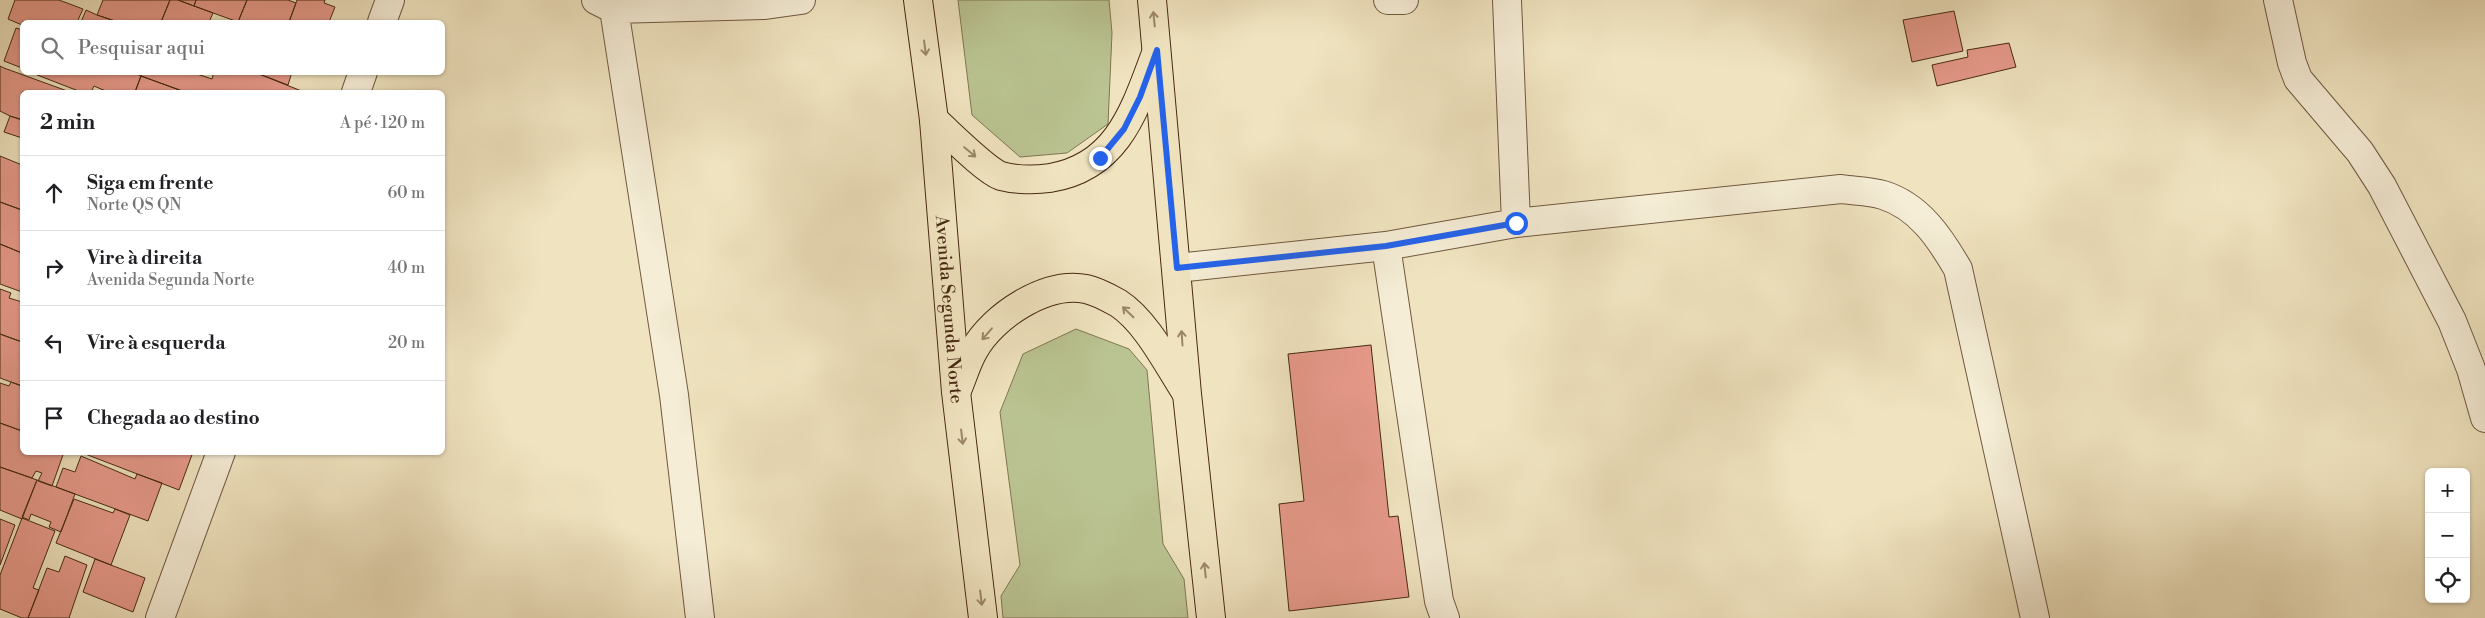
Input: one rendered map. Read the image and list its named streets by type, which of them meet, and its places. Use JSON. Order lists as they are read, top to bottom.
{
  "streets": {
    "main road": ["Avenida Segunda Norte"]
  },
  "page": {
    "search": "Pesquisar aqui",
    "heading": ["2 min", "A pé · 120 m"],
    "list": [
      ["Siga em frente", "Norte QS QN", "60 m"],
      ["Vire à direita", "Avenida Segunda Norte", "40 m"],
      ["Vire à esquerda", "20 m"],
      "Chegada ao destino"
    ],
    "map_buttons": ["+", "−"]
  }
}
